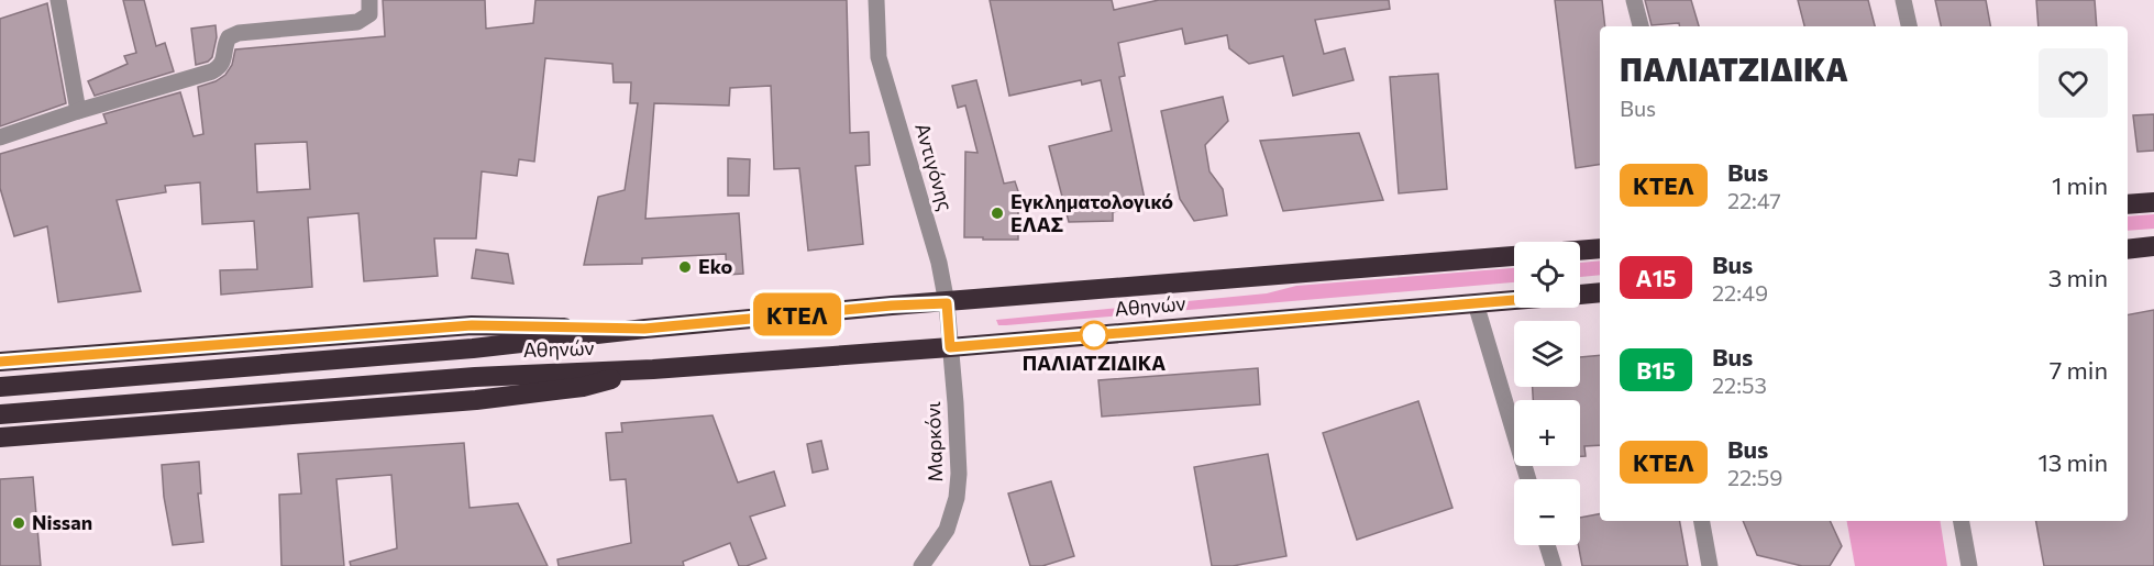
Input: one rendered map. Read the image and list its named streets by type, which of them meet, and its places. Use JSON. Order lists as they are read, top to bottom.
{
  "streets": {
    "highway": ["Αθηνών"],
    "street": ["Αντιγόνης", "Μαρκόνι"]
  },
  "crossings": [
    ["Αντιγόνης", "Αθηνών"],
    ["Αντιγόνης", "Μαρκόνι"],
    ["Αθηνών", "Μαρκόνι"]
  ],
  "places": [
    "Εγκληματολογικό ΕΛΑΣ",
    "Eko",
    "ΠΑΛΙΑΤΖΙΔΙΚΑ",
    "Nissan"
  ],
  "lines": ["bus line ΚΤΕΛ"],
  "page": {
    "on_map": "ΚΤΕΛ",
    "heading": ["ΠΑΛΙΑΤΖΙΔΙΚΑ", "Bus"],
    "list": [
      {
        "mark": "ΚΤΕΛ",
        "name": "Bus",
        "note": "22:47",
        "value": "1 min"
      },
      {
        "mark": "Α15",
        "name": "Bus",
        "note": "22:49",
        "value": "3 min"
      },
      {
        "mark": "Β15",
        "name": "Bus",
        "note": "22:53",
        "value": "7 min"
      },
      {
        "mark": "ΚΤΕΛ",
        "name": "Bus",
        "note": "22:59",
        "value": "13 min"
      }
    ],
    "map_buttons": ["+", "−"]
  }
}
